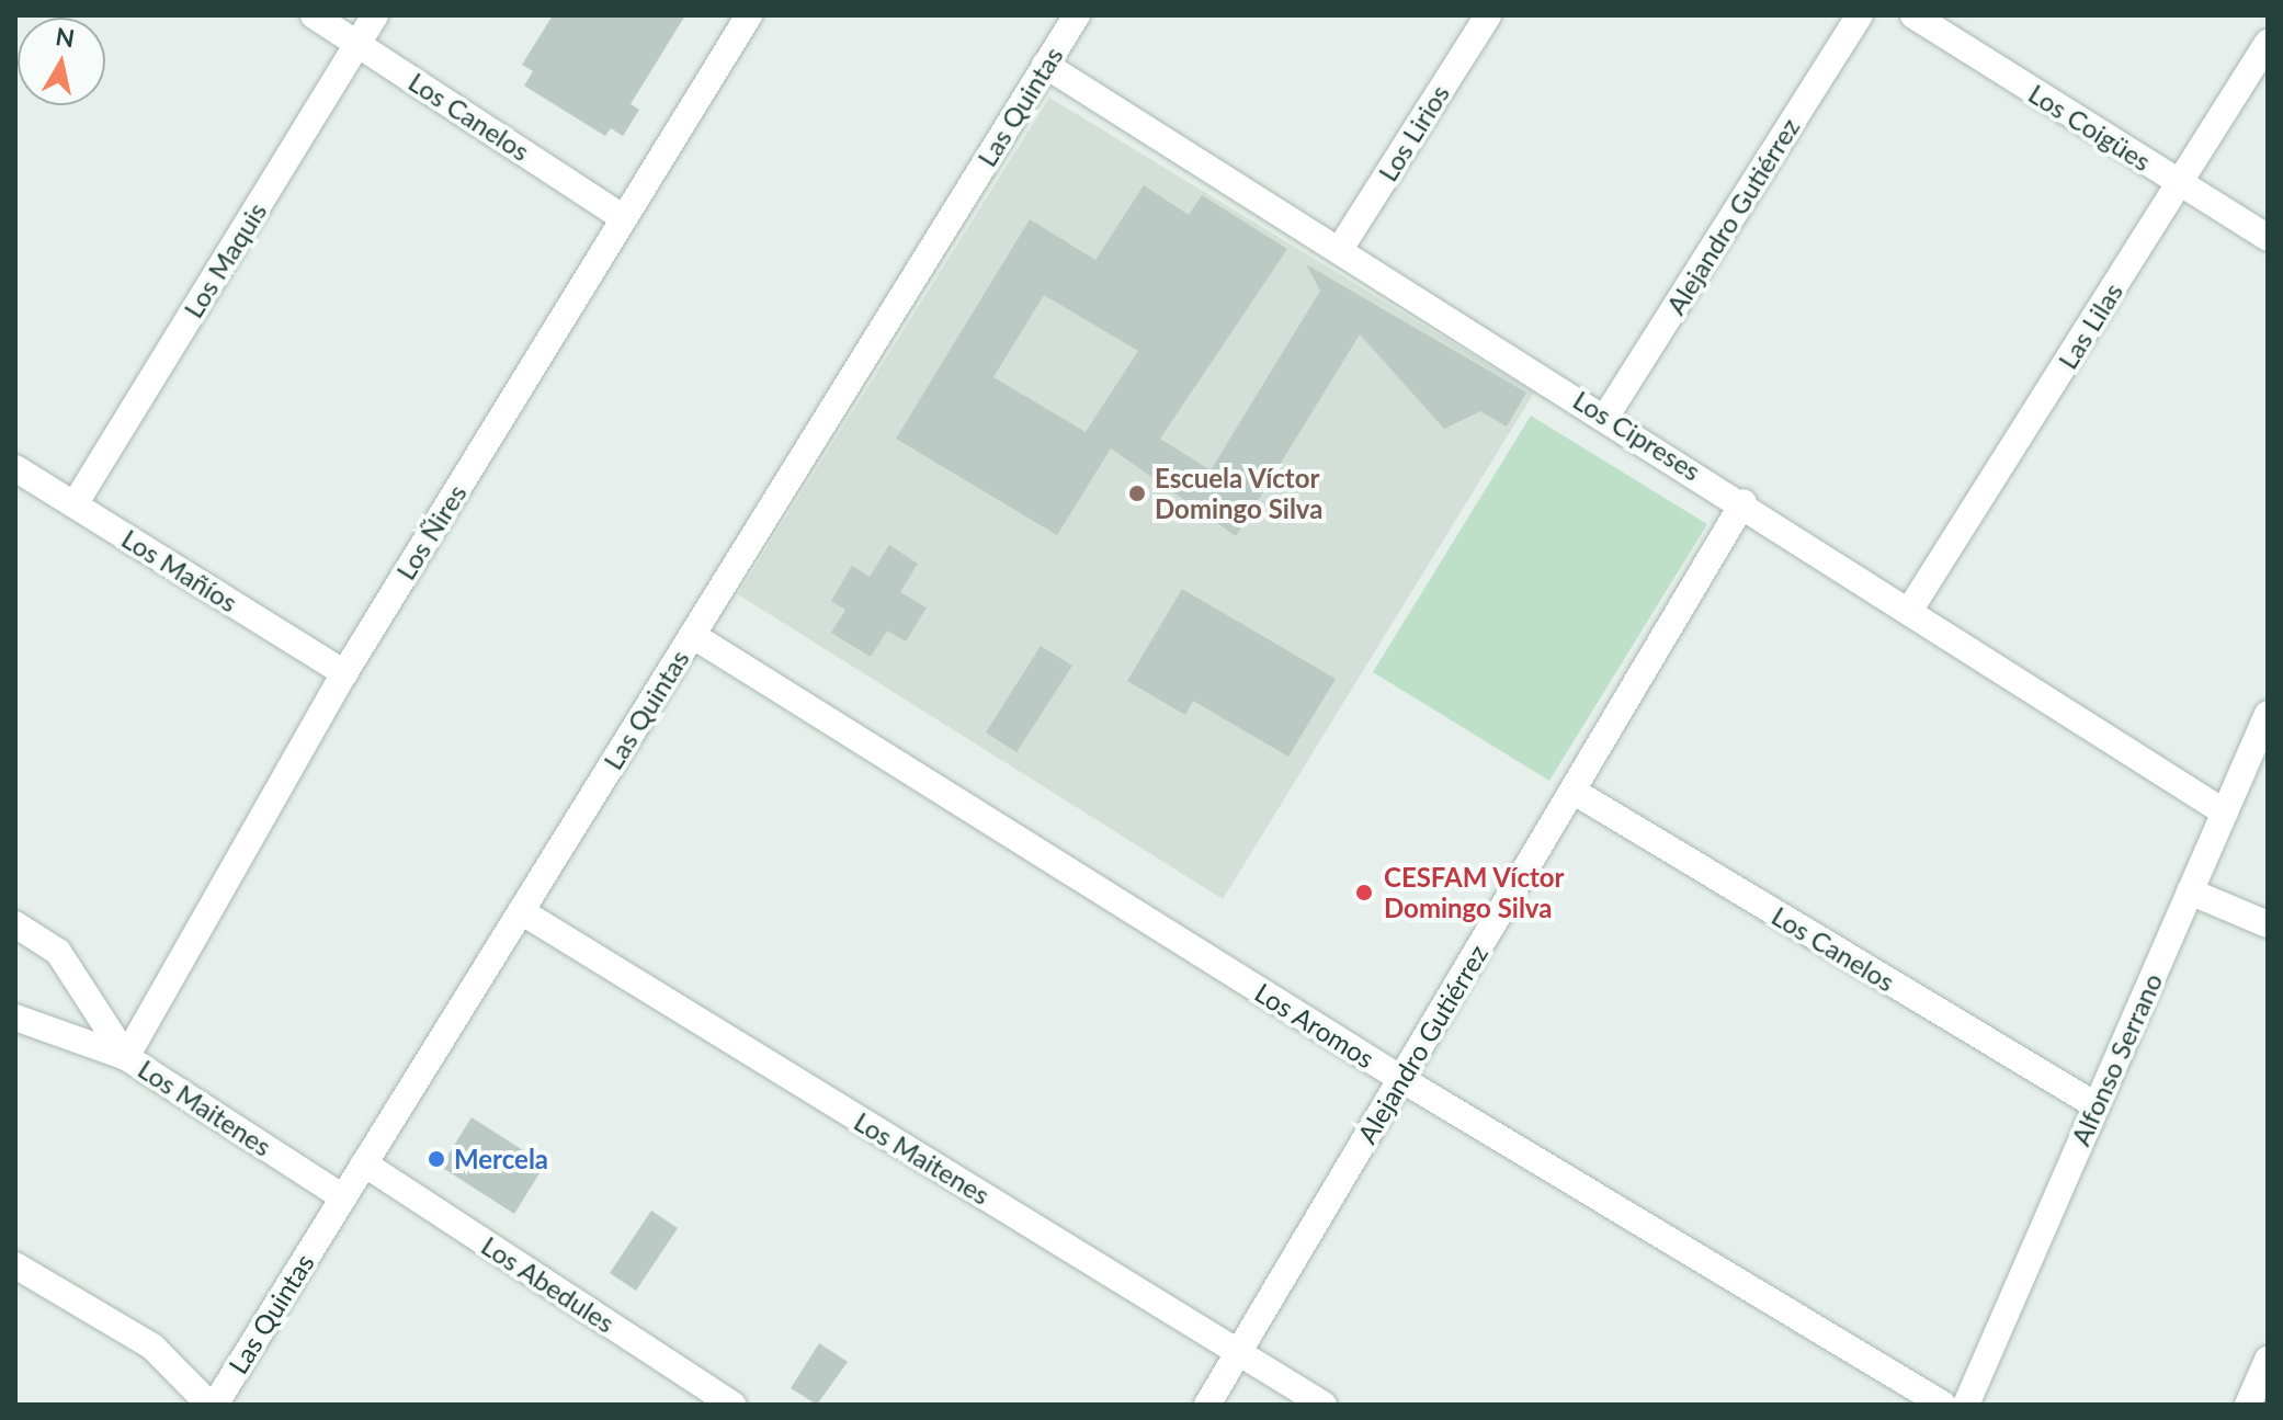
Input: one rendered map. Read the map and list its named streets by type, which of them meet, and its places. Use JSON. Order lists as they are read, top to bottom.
{
  "streets": {
    "street": [
      "Las Quintas",
      "Los Canelos",
      "Los Coigües",
      "Los Lirios",
      "Alejandro Gutiérrez",
      "Los Maquis",
      "Las Lilas",
      "Los Cipreses",
      "Los Ñires",
      "Los Mañíos",
      "Los Aromos",
      "Alfonso Serrano",
      "Los Maitenes",
      "Los Abedules"
    ]
  },
  "crossings": [
    ["Las Quintas", "Los Cipreses"],
    ["Las Quintas", "Los Aromos"],
    ["Las Quintas", "Los Maitenes"],
    ["Las Quintas", "Los Abedules"],
    ["Los Canelos", "Alejandro Gutiérrez"],
    ["Los Canelos", "Los Maquis"],
    ["Los Canelos", "Los Ñires"],
    ["Los Canelos", "Alfonso Serrano"],
    ["Los Coigües", "Las Lilas"],
    ["Los Lirios", "Los Cipreses"],
    ["Alejandro Gutiérrez", "Los Cipreses"],
    ["Alejandro Gutiérrez", "Los Aromos"],
    ["Alejandro Gutiérrez", "Los Maitenes"],
    ["Los Maquis", "Los Mañíos"],
    ["Las Lilas", "Los Cipreses"],
    ["Los Cipreses", "Alfonso Serrano"],
    ["Los Ñires", "Los Mañíos"],
    ["Los Ñires", "Los Maitenes"]
  ],
  "places": ["Escuela Víctor Domingo Silva", "CESFAM Víctor Domingo Silva", "Mercela"],
  "north": "top"
}
